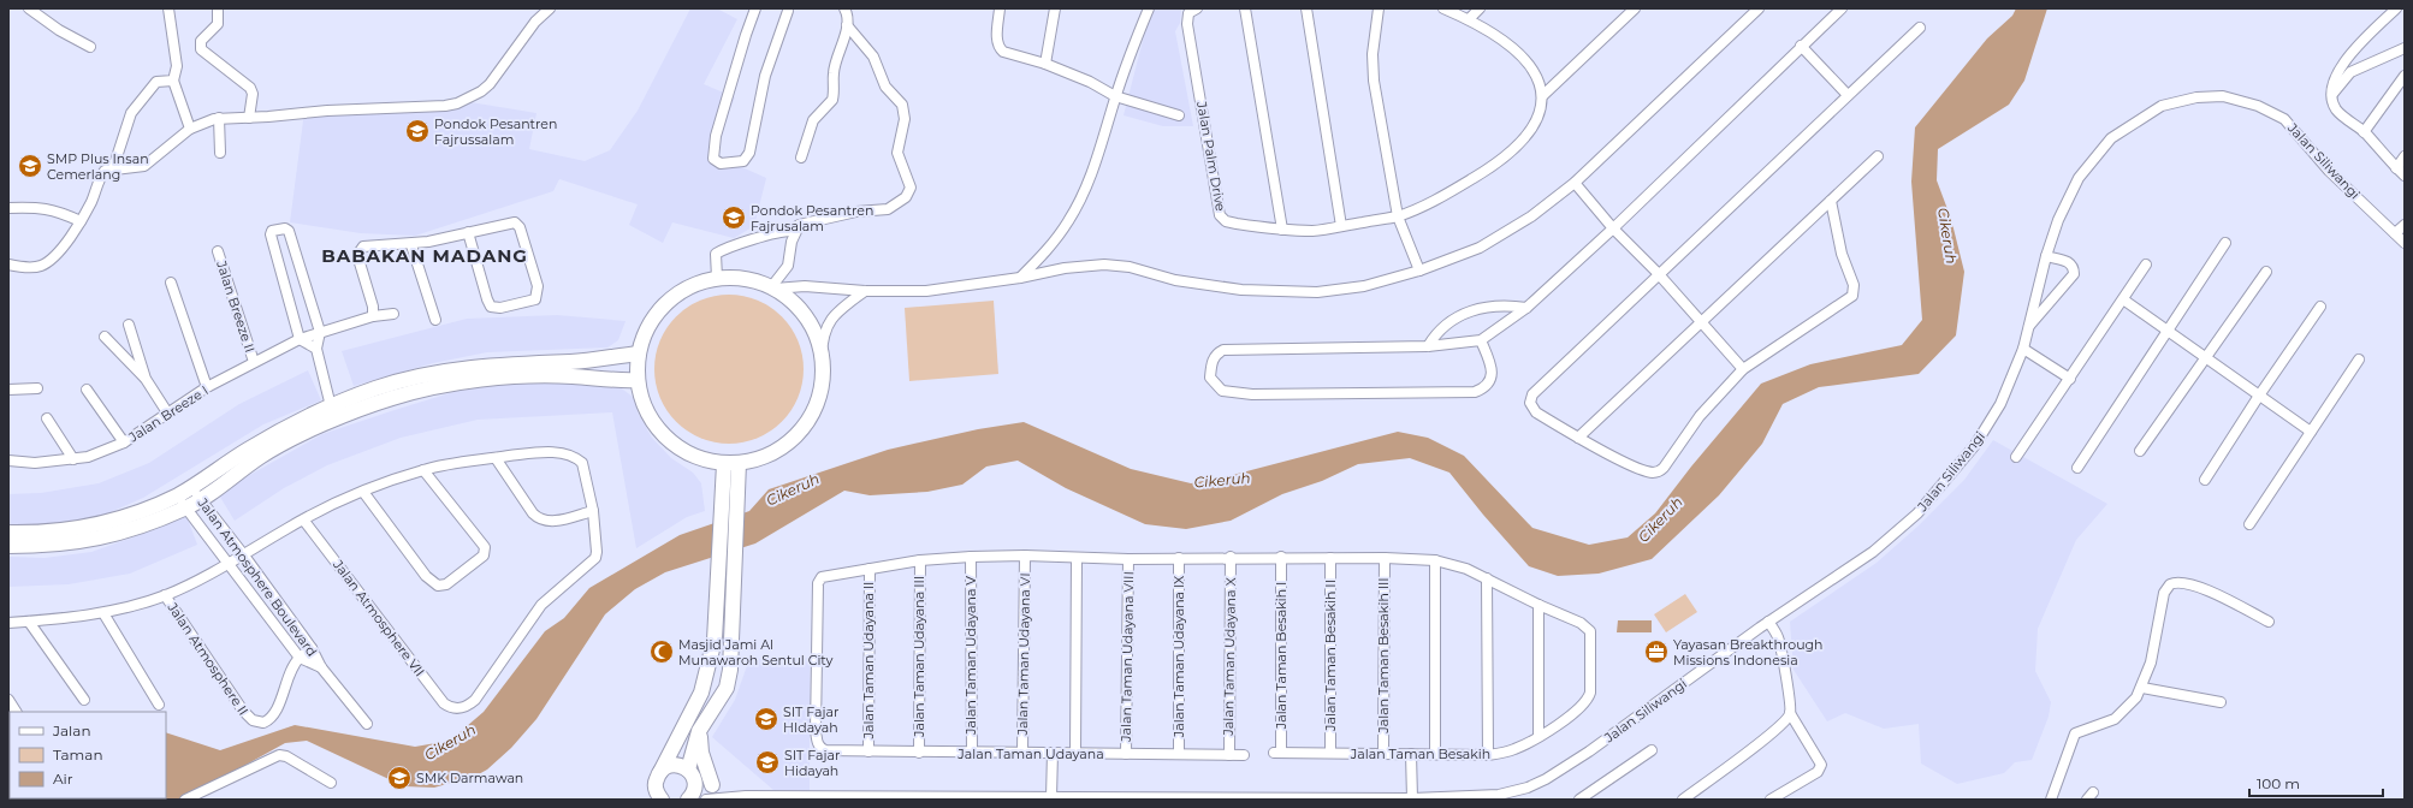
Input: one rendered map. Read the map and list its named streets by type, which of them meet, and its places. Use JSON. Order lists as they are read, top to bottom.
{
  "streets": {
    "street": [
      "Jalan Palm Drive",
      "Jalan Siliwangi",
      "Jalan Breeze II",
      "Jalan Breeze I",
      "Jalan Atmosphere Boulevard",
      "Jalan Atmosphere VII",
      "Jalan Taman Udayana VI",
      "Jalan Taman Udayana V",
      "Jalan Taman Besakih I",
      "Jalan Taman Besakih II",
      "Jalan Taman Besakih III",
      "Jalan Taman Udayana III",
      "Jalan Taman Udayana VIII",
      "Jalan Taman Udayana IX",
      "Jalan Taman Udayana X",
      "Jalan Atmosphere II",
      "Jalan Taman Udayana II",
      "Jalan Taman Udayana",
      "Jalan Taman Besakih"
    ]
  },
  "crossings": [
    ["Jalan Breeze II", "Jalan Breeze I"],
    ["Jalan Atmosphere Boulevard", "Jalan Atmosphere II"],
    ["Jalan Taman Udayana VI", "Jalan Taman Udayana"],
    ["Jalan Taman Udayana V", "Jalan Taman Udayana"],
    ["Jalan Taman Besakih I", "Jalan Taman Besakih"],
    ["Jalan Taman Besakih II", "Jalan Taman Besakih"],
    ["Jalan Taman Besakih III", "Jalan Taman Besakih"],
    ["Jalan Taman Udayana III", "Jalan Taman Udayana"],
    ["Jalan Taman Udayana VIII", "Jalan Taman Udayana"],
    ["Jalan Taman Udayana IX", "Jalan Taman Udayana"],
    ["Jalan Taman Udayana X", "Jalan Taman Udayana"],
    ["Jalan Taman Udayana II", "Jalan Taman Udayana"]
  ],
  "districts": ["BABAKAN MADANG"],
  "water": ["Cikeruh"],
  "places": {
    "school or university": [
      "Pondok Pesantren Fajrussalam",
      "SMP Plus Insan Cemerlang",
      "Pondok Pesantren Fajrusalam",
      "SIT Fajar HIdayah",
      "SIT Fajar Hidayah",
      "SMK Darmawan"
    ],
    "mosque": ["Masjid Jami Al Munawaroh Sentul City"],
    "office": ["Yayasan Breakthrough Missions Indonesia"]
  },
  "legend": ["Jalan", "Taman", "Air"],
  "scale_bar": "100 m"
}
